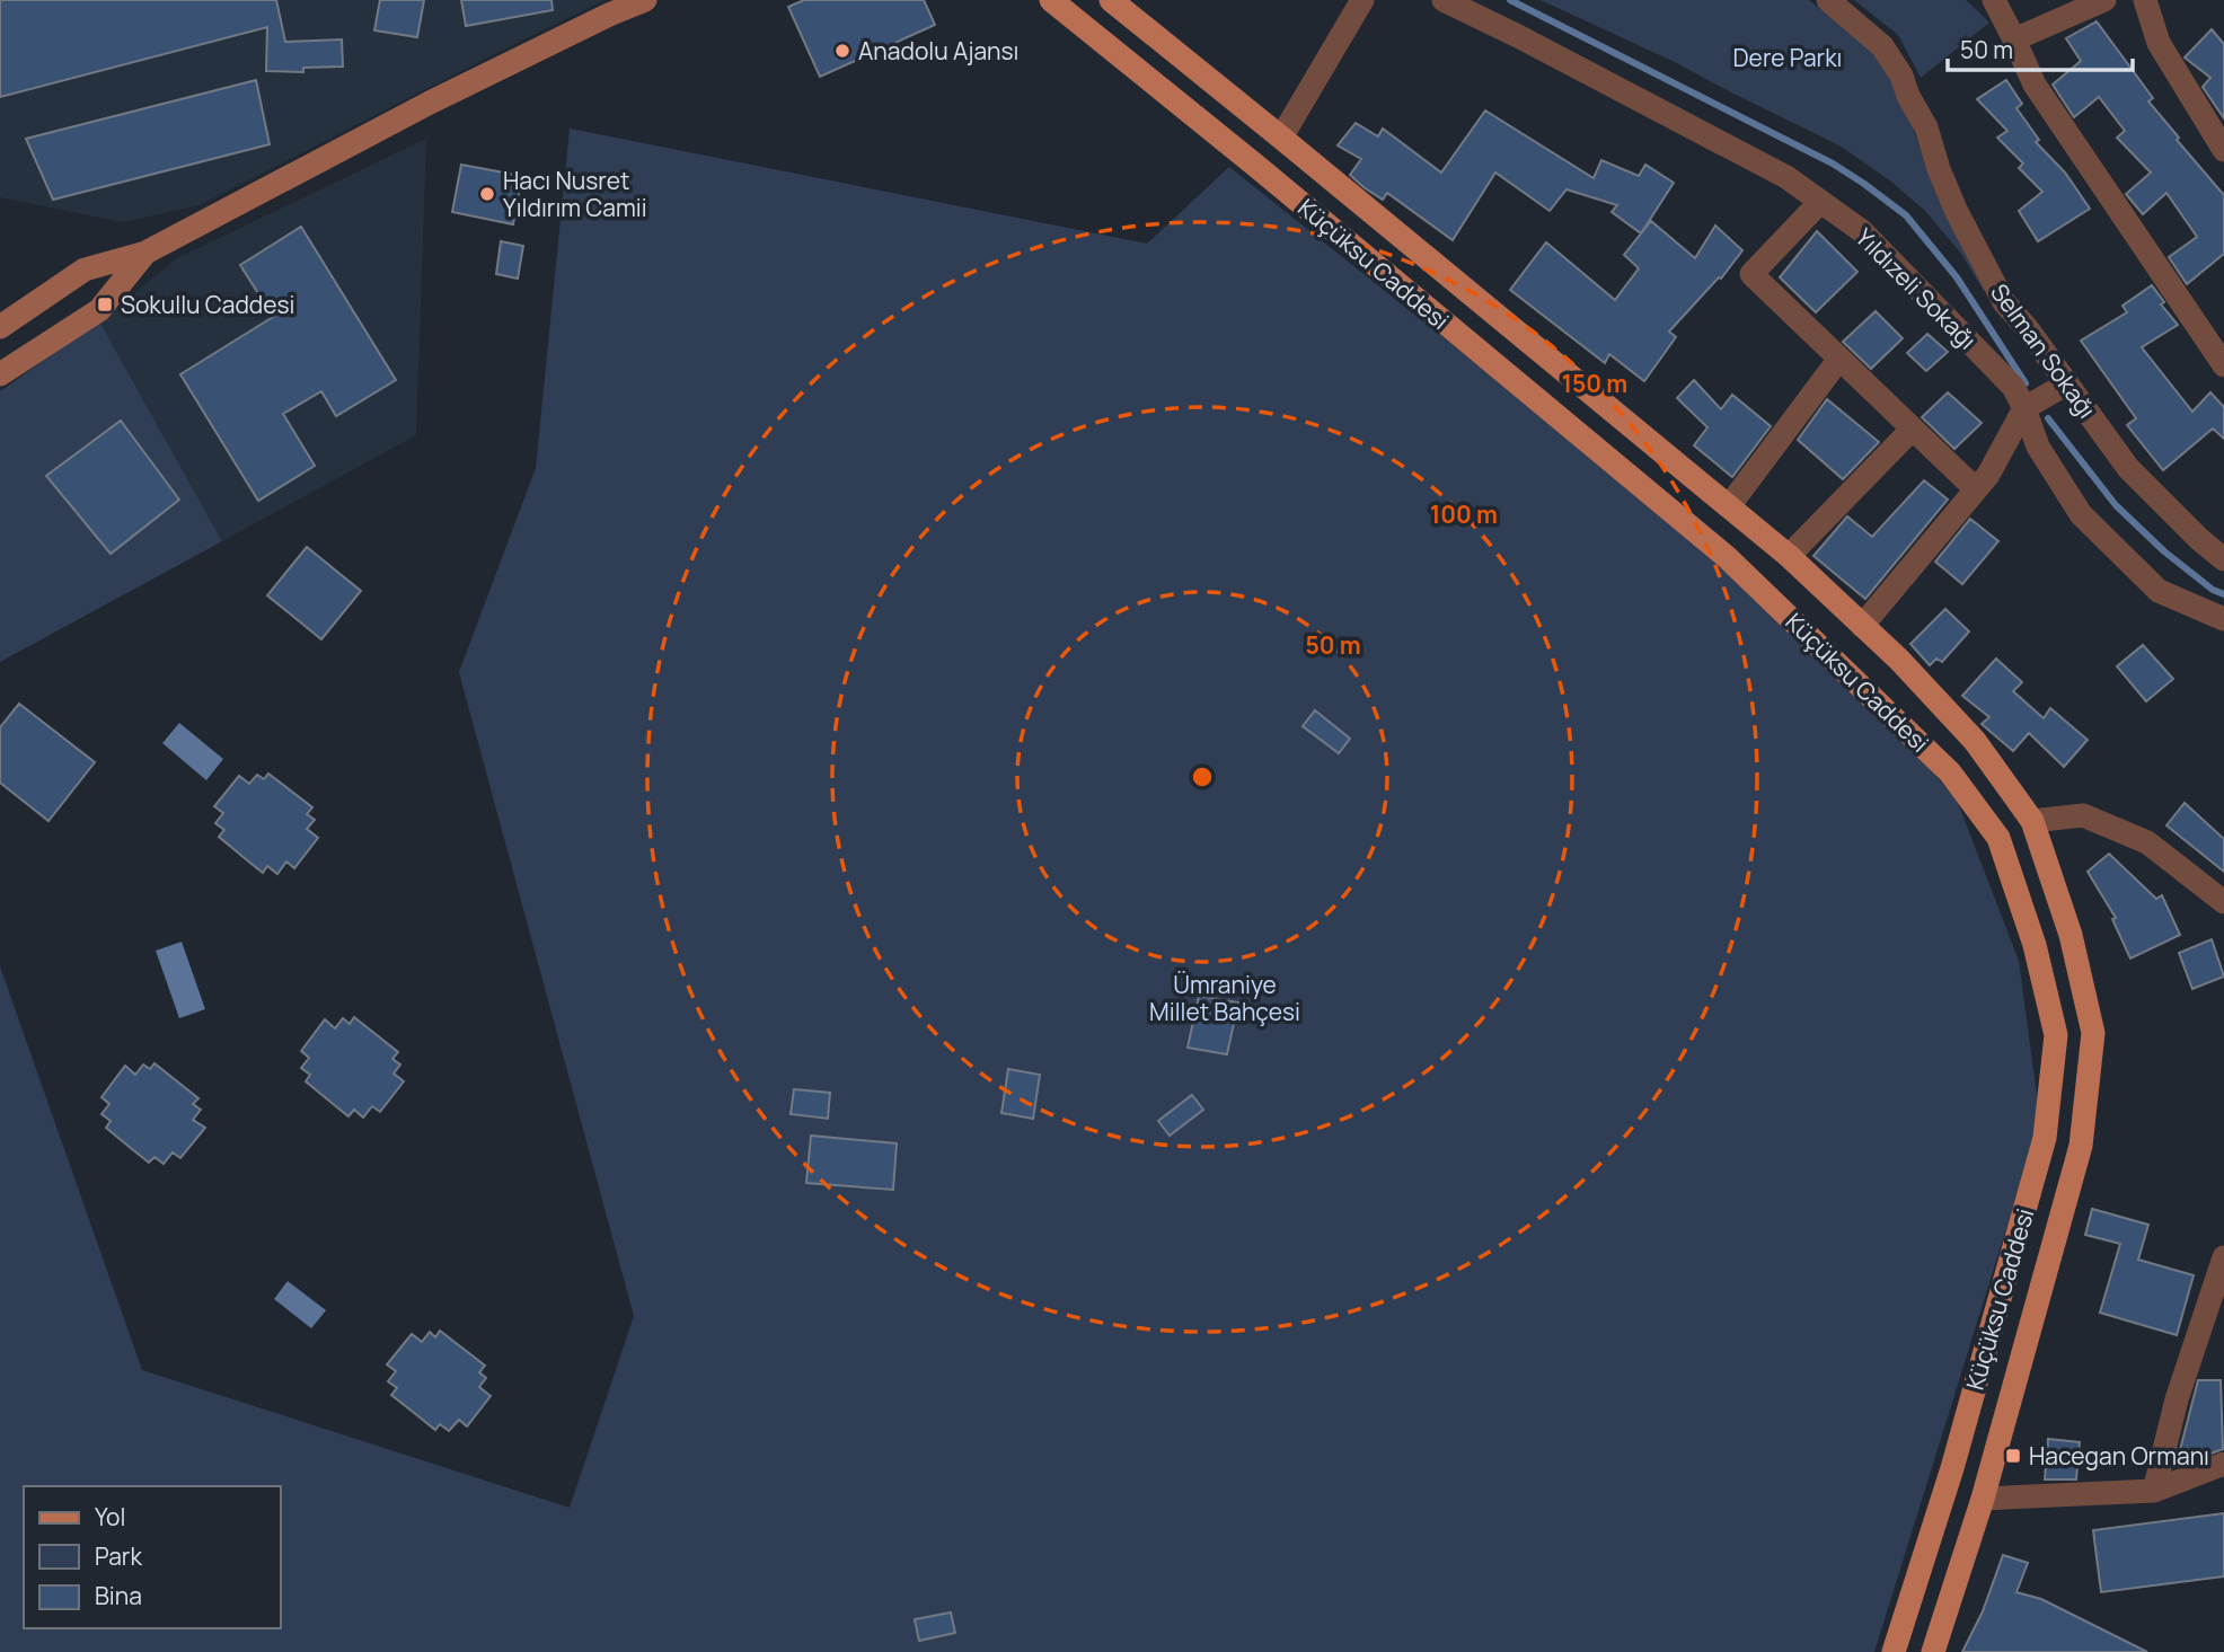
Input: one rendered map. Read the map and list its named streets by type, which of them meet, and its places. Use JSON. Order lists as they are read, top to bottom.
{
  "streets": {
    "main road": ["Küçüksu Caddesi"],
    "street": ["Yıldızeli Sokağı", "Selman Sokağı"]
  },
  "parks": ["Dere Parkı", "Ümraniye Millet Bahçesi"],
  "places": {
    "other": ["Anadolu Ajansı", "Hacı Nusret Yıldırım Camii"],
    "transit": ["Sokullu Caddesi", "Hacegan Ormanı"]
  },
  "legend": ["Yol", "Park", "Bina"],
  "scale_bar": "50 m",
  "rings": ["150 m", "100 m", "50 m"]
}
